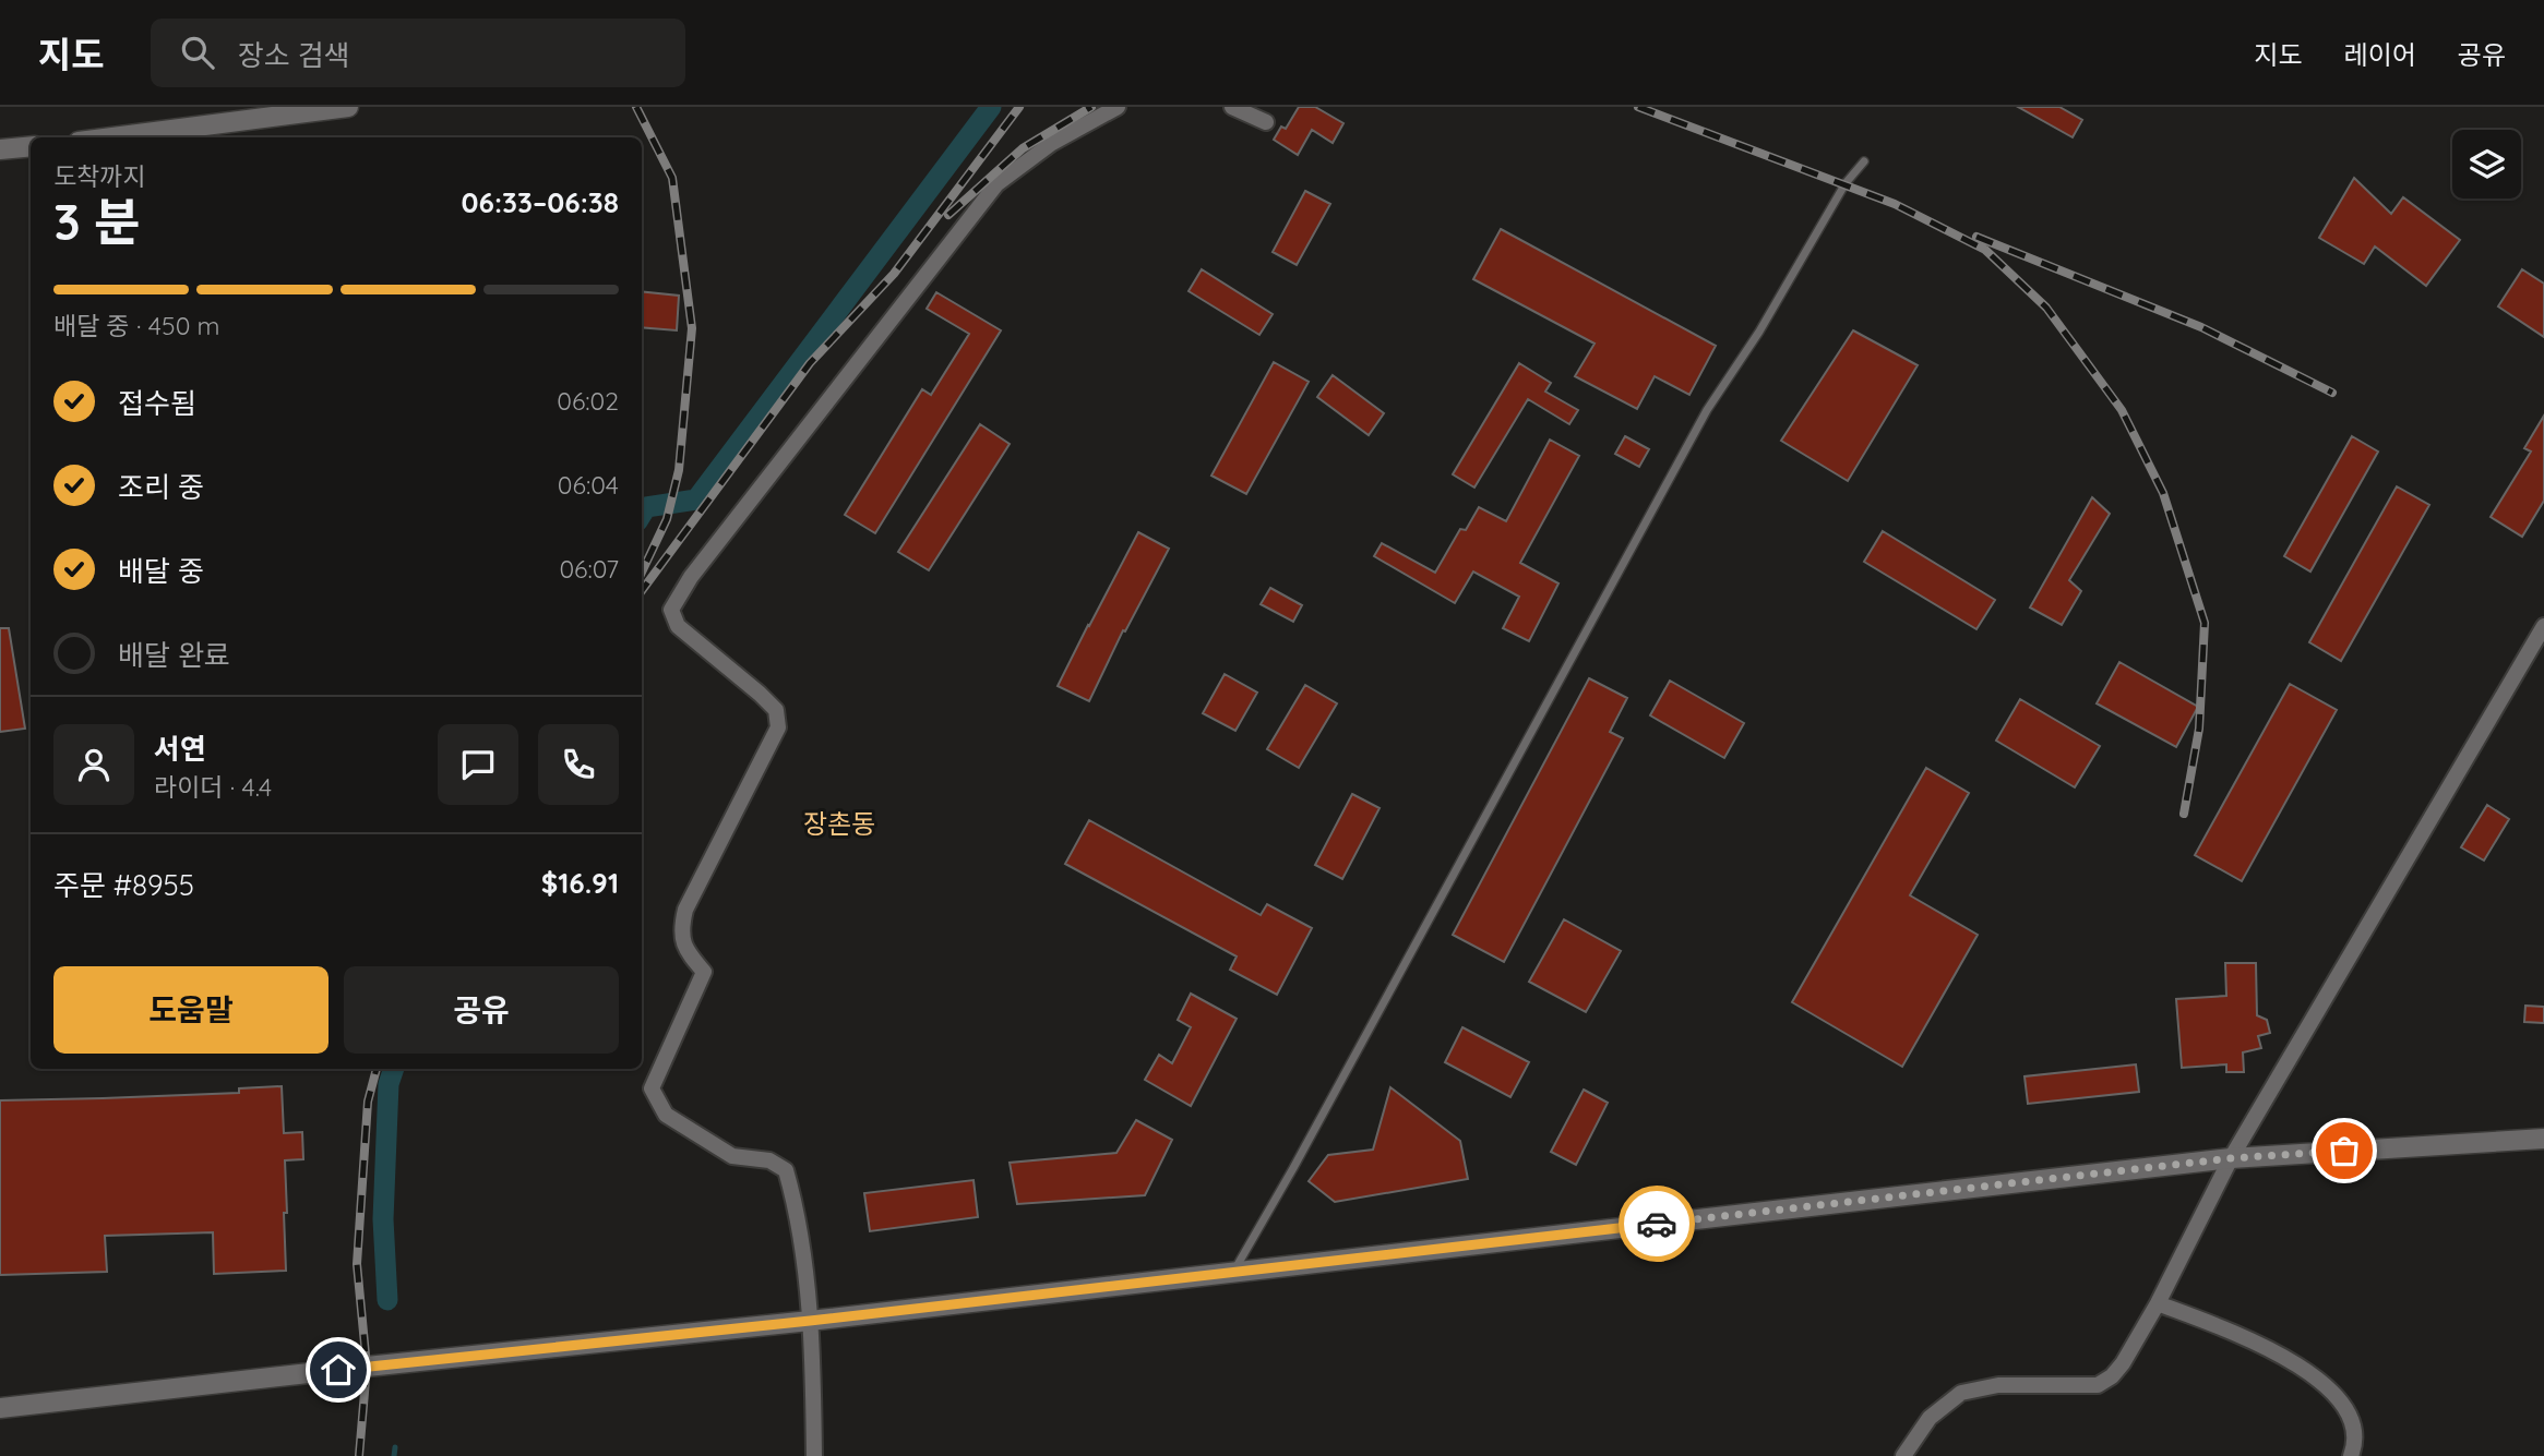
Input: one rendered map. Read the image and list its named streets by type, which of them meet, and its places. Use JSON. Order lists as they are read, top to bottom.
{
  "districts": ["장촌동"],
  "page": {
    "header": "지도",
    "search": "장소 검색",
    "nav": ["지도", "레이어", "공유"],
    "heading": ["3 분", "도착까지", "06:33–06:38"],
    "panel": [
      "서연",
      "라이더 · 4.4",
      "주문 #8955",
      "$16.91"
    ],
    "bar": "배달 중 · 450 m",
    "list": [
      ["접수됨", "06:02"],
      ["조리 중", "06:04"],
      ["배달 중", "06:07"],
      "배달 완료"
    ],
    "buttons": ["도움말", "공유"]
  }
}
